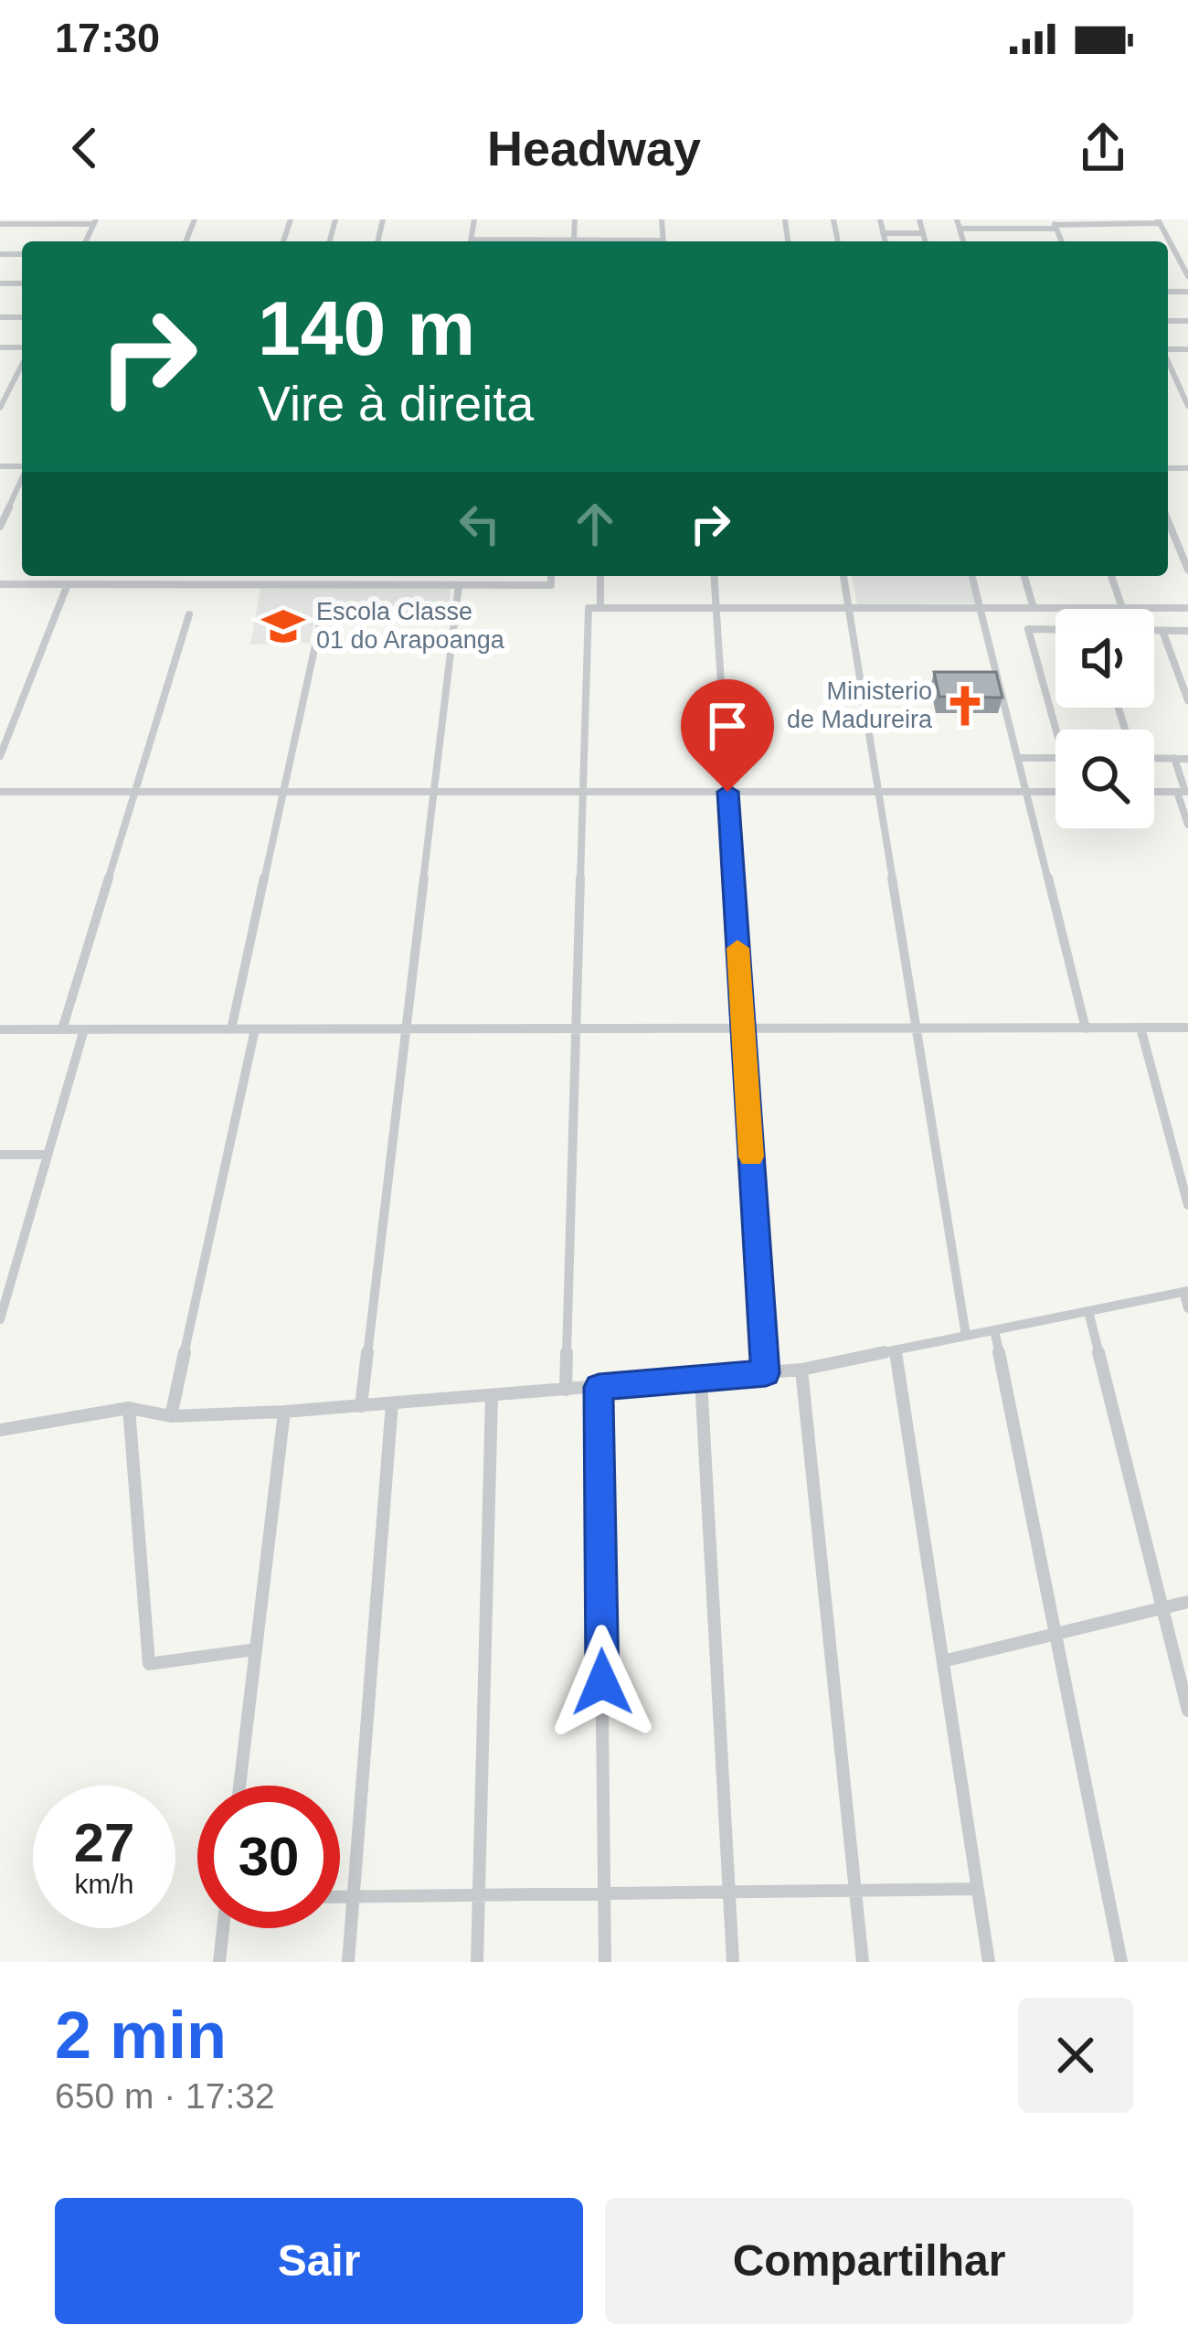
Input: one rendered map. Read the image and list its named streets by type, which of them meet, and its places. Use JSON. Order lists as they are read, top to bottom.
{
  "places": {
    "school or university": ["Escola Classe 01 do Arapoanga"],
    "church": ["Ministerio de Madureira"]
  },
  "page": {
    "status": "17:30",
    "header": "Headway",
    "turn": ["140 m", "Vire à direita"],
    "speed": "27 km/h",
    "limit": "30",
    "heading": ["2 min", "650 m · 17:32"],
    "buttons": ["Sair", "Compartilhar"]
  }
}
